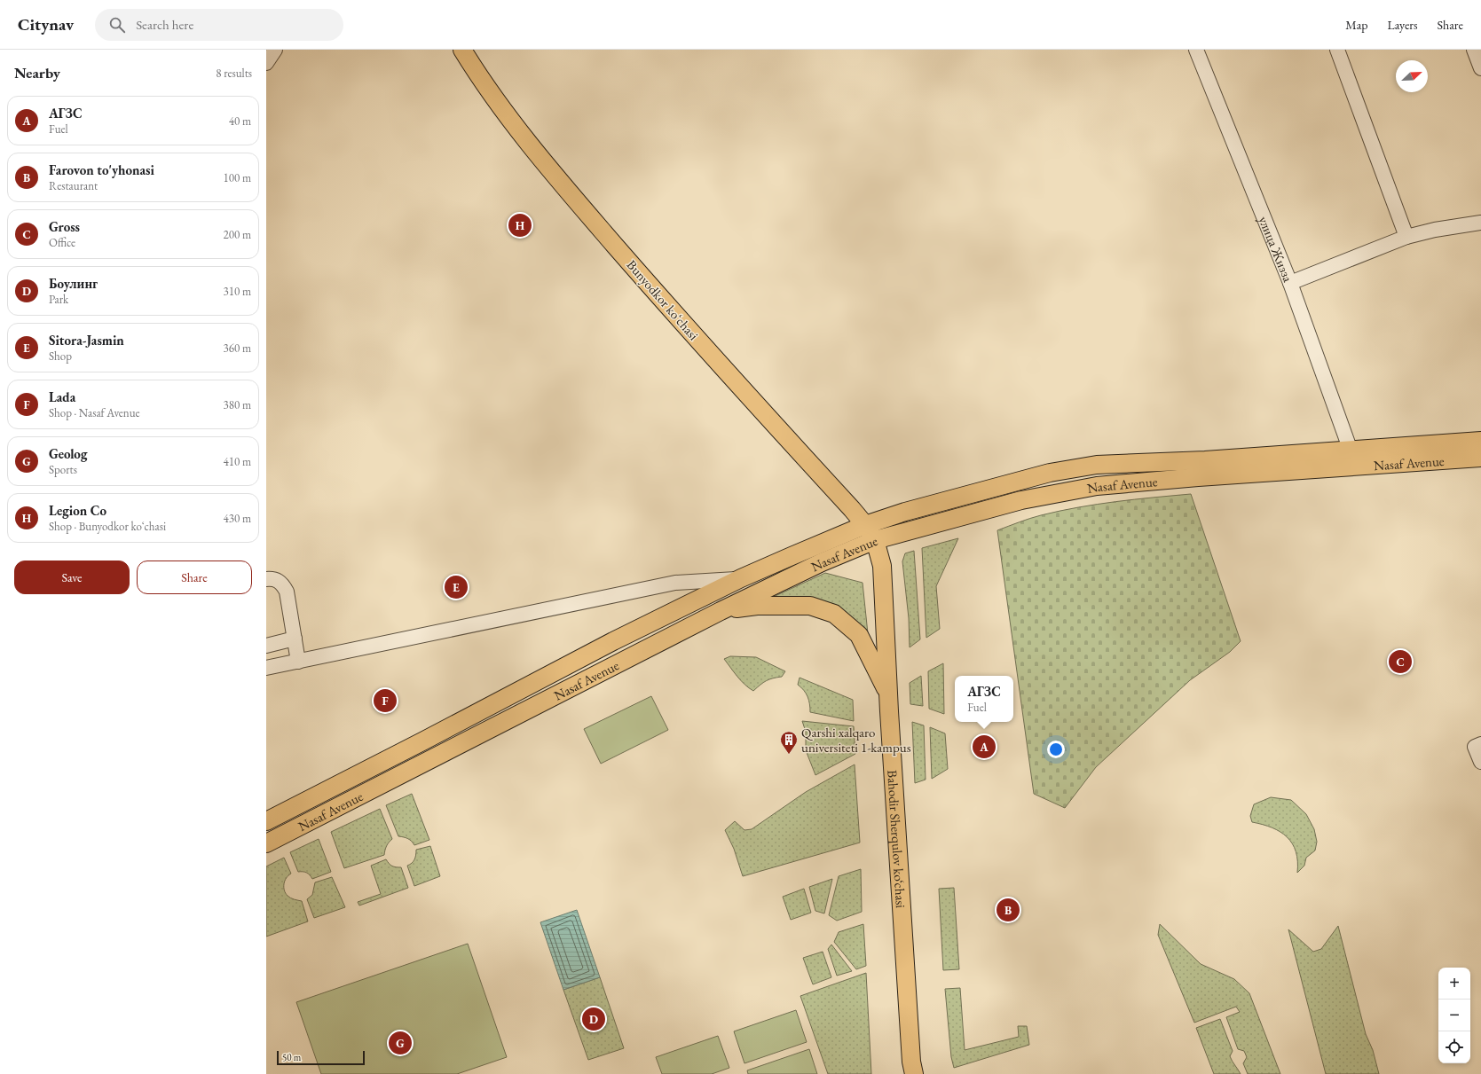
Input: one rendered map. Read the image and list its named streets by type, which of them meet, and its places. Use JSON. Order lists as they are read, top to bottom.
{
  "streets": {
    "main road": ["Bunyodkor koʻchasi", "Nasaf Avenue", "Bahodir Sherqulov ko‘chasi"],
    "street": ["улица Жизза"]
  },
  "crossings": [
    ["улица Жизза", "Nasaf Avenue"],
    ["Bunyodkor koʻchasi", "Nasaf Avenue"],
    ["Bunyodkor koʻchasi", "Bahodir Sherqulov ko‘chasi"],
    ["Nasaf Avenue", "Bahodir Sherqulov ko‘chasi"]
  ],
  "places": {
    "building": ["Qarshi xalqaro universiteti 1-kampus"]
  },
  "scale_bar": "50 m",
  "north": "top right",
  "page": {
    "header": "Citynav",
    "search": "Search here",
    "nav": ["Map", "Layers", "Share"],
    "heading": ["Nearby", "8 results"],
    "list": [
      {
        "mark": "A",
        "name": "АГЗС",
        "note": "Fuel",
        "value": "40 m"
      },
      {
        "mark": "B",
        "name": "Farovon to'yhonasi",
        "note": "Restaurant",
        "value": "100 m"
      },
      {
        "mark": "C",
        "name": "Gross",
        "note": "Office",
        "value": "200 m"
      },
      {
        "mark": "D",
        "name": "Боулинг",
        "note": "Park",
        "value": "310 m"
      },
      {
        "mark": "E",
        "name": "Sitora-Jasmin",
        "note": "Shop",
        "value": "360 m"
      },
      {
        "mark": "F",
        "name": "Lada",
        "note": "Shop · Nasaf Avenue",
        "value": "380 m"
      },
      {
        "mark": "G",
        "name": "Geolog",
        "note": "Sports",
        "value": "410 m"
      },
      {
        "mark": "H",
        "name": "Legion Co",
        "note": "Shop · Bunyodkor koʻchasi",
        "value": "430 m"
      }
    ],
    "pins": [
      "H",
      "E",
      "C",
      "F",
      "A",
      "B",
      "D",
      "G"
    ],
    "buttons": ["Save", "Share"],
    "popup": ["АГЗС", "Fuel"],
    "map_buttons": ["+", "−"],
    "scale": "50 m"
  }
}
